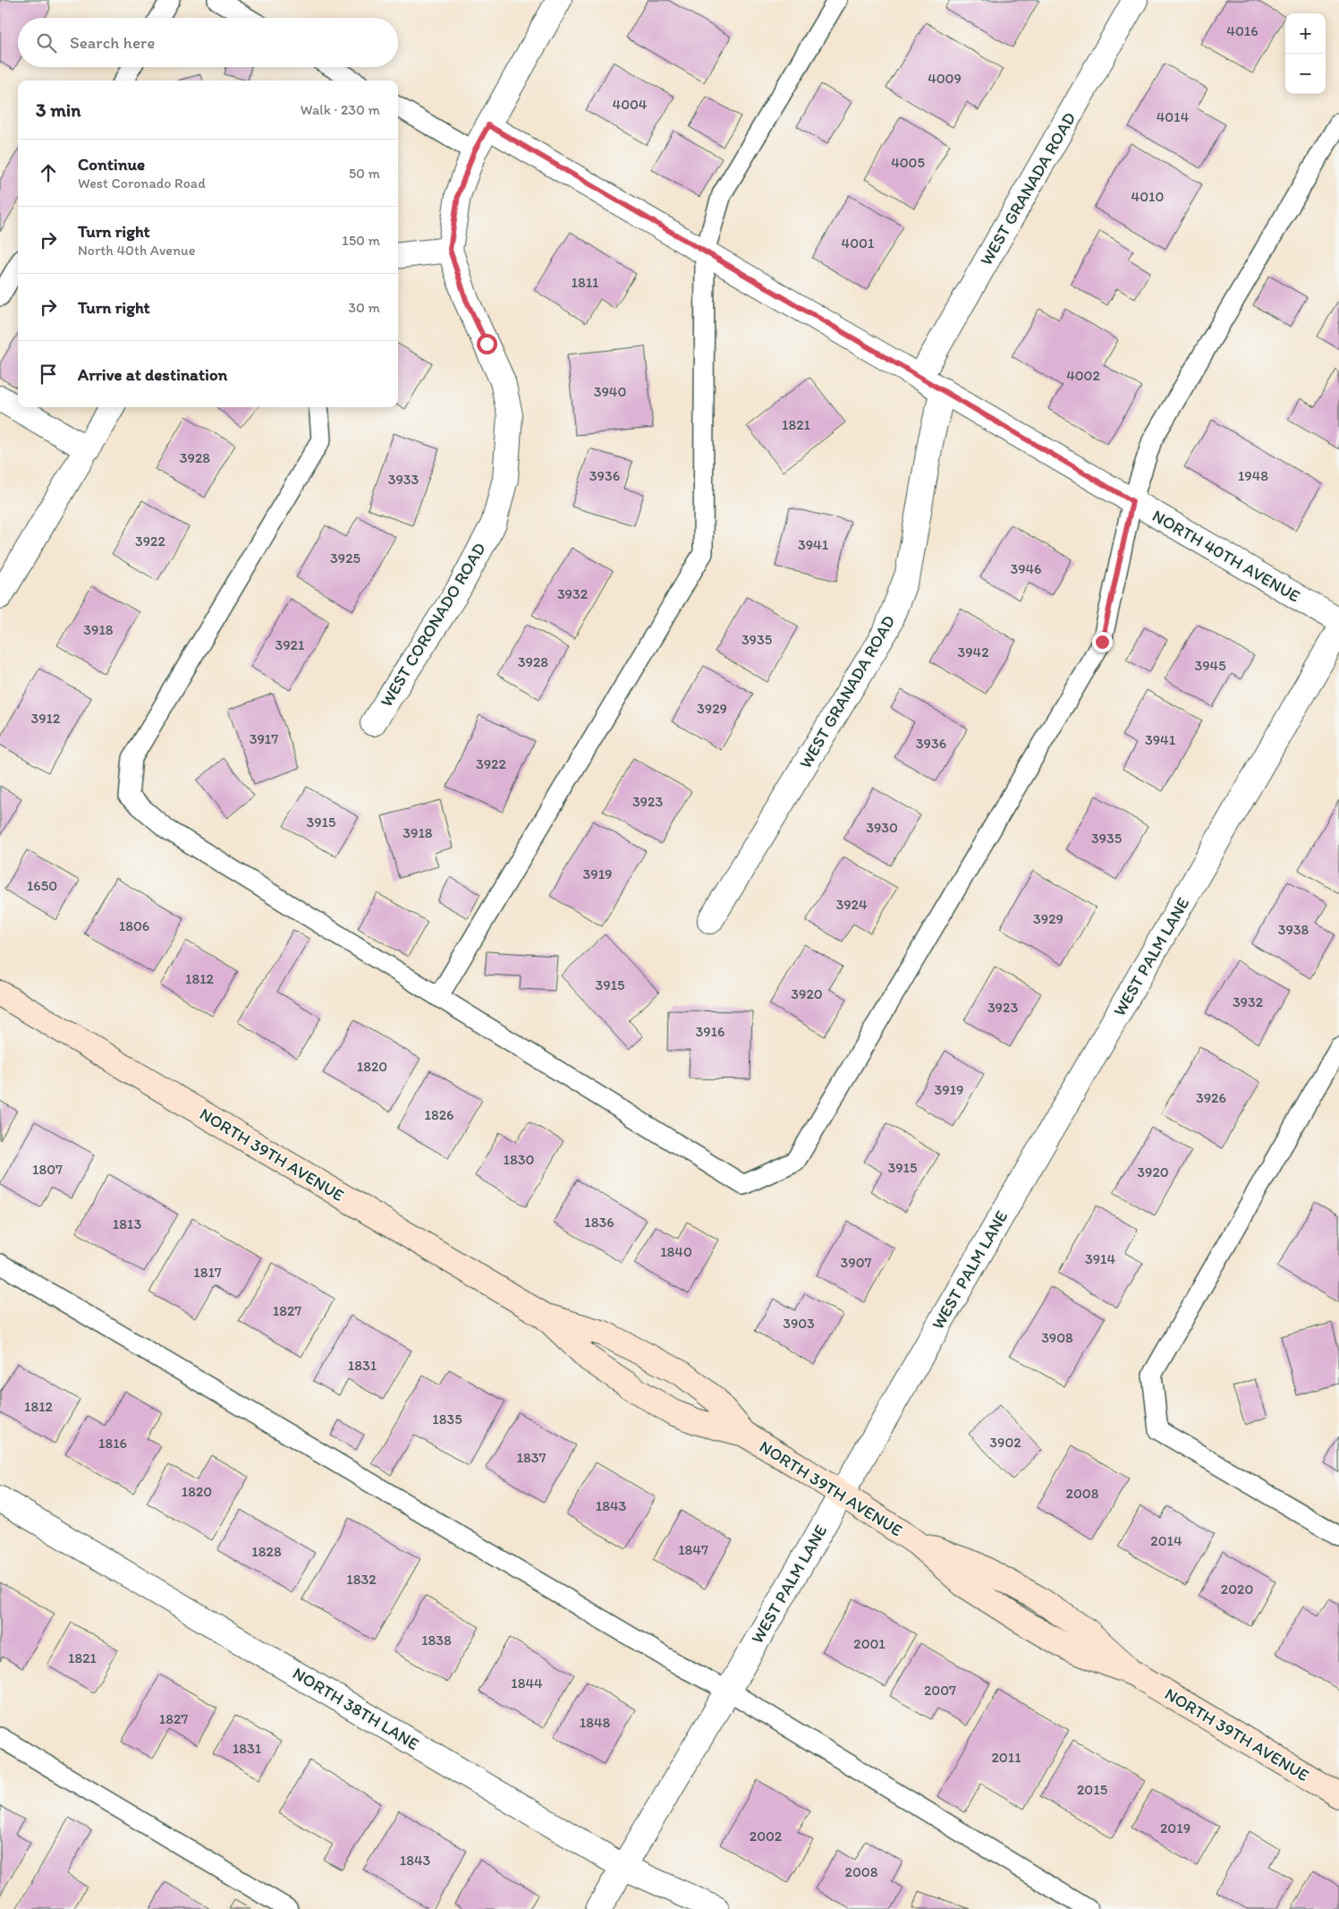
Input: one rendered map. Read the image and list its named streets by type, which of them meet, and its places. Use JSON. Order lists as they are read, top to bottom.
{
  "streets": {
    "street": [
      "WEST GRANADA ROAD",
      "NORTH 40TH AVENUE",
      "WEST CORONADO ROAD",
      "WEST PALM LANE",
      "NORTH 39TH AVENUE",
      "NORTH 38TH LANE"
    ]
  },
  "crossings": [
    ["WEST GRANADA ROAD", "NORTH 40TH AVENUE"],
    ["NORTH 40TH AVENUE", "WEST CORONADO ROAD"],
    ["WEST PALM LANE", "NORTH 39TH AVENUE"],
    ["WEST PALM LANE", "NORTH 38TH LANE"]
  ],
  "house_numbers": [
    "4016",
    "4009",
    "4004",
    "4014",
    "4005",
    "4010",
    "4001",
    "1811",
    "4002",
    "3940",
    "1821",
    "3928",
    "3936",
    "1948",
    "3933",
    "3922",
    "3941",
    "3925",
    "3946",
    "3932",
    "3918",
    "3935",
    "3921",
    "3942",
    "3928",
    "3945",
    "3929",
    "3912",
    "3917",
    "3941",
    "3936",
    "3922",
    "3923",
    "3915",
    "3930",
    "3918",
    "3935",
    "3919",
    "1650",
    "3924",
    "3929",
    "1806",
    "3938",
    "1812",
    "3915",
    "3920",
    "3932",
    "3923",
    "3916",
    "1820",
    "3919",
    "3926",
    "1826",
    "1830",
    "3915",
    "1807",
    "3920",
    "1836",
    "1813",
    "1840",
    "3914",
    "3907",
    "1817",
    "1827",
    "3903",
    "3908",
    "1831",
    "1812",
    "1835",
    "3902",
    "1816",
    "1837",
    "1820",
    "2008",
    "1843",
    "2014",
    "1847",
    "1828",
    "1832",
    "2020",
    "1838",
    "2001",
    "1821",
    "1844",
    "2007",
    "1827",
    "1848",
    "1831",
    "2011",
    "2015",
    "2019",
    "2002",
    "1843",
    "2008"
  ],
  "page": {
    "map_buttons": ["+", "−"],
    "search": "Search here",
    "heading": ["3 min", "Walk · 230 m"],
    "list": [
      ["Continue", "West Coronado Road", "50 m"],
      ["Turn right", "North 40th Avenue", "150 m"],
      ["Turn right", "30 m"],
      "Arrive at destination"
    ]
  }
}
